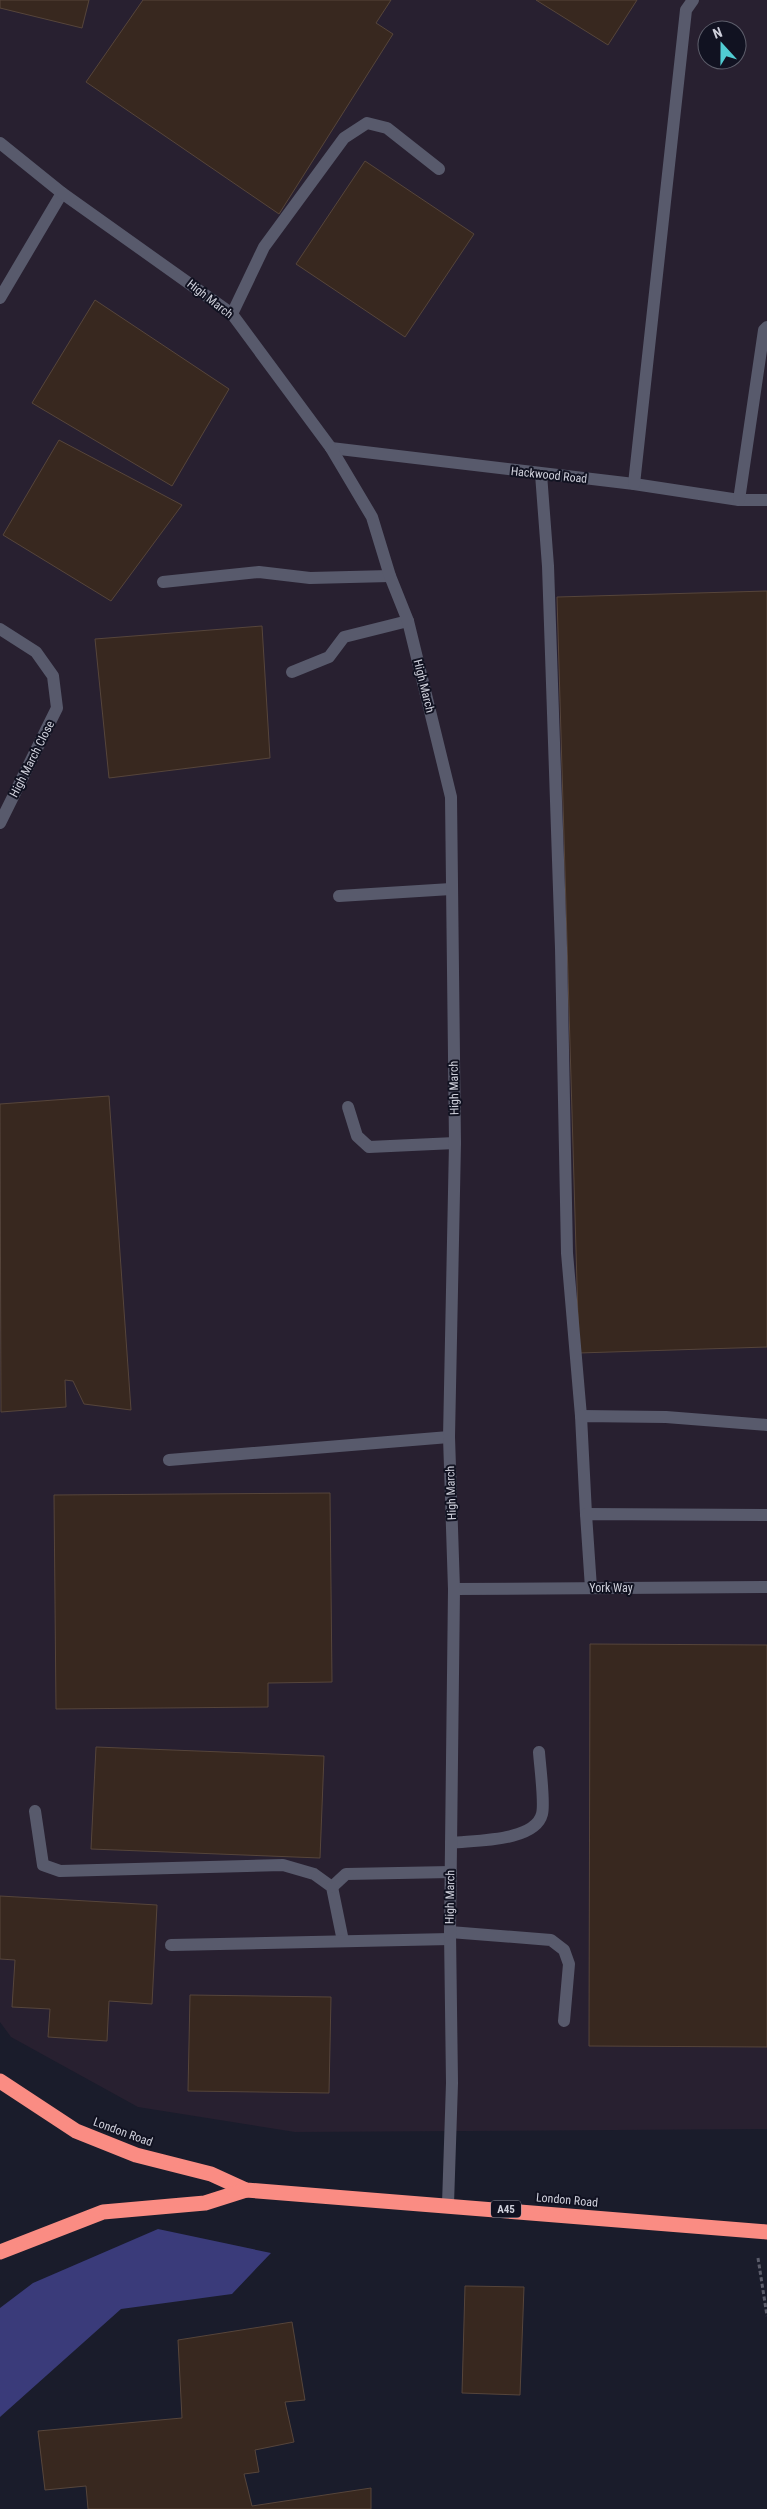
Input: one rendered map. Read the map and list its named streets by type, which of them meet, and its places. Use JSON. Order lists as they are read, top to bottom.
{
  "streets": {
    "highway": ["London Road", "A45"],
    "street": [
      "High March",
      "Hackwood Road",
      "High March Close",
      "York Way"
    ]
  },
  "crossings": [
    ["High March", "Hackwood Road"],
    ["High March", "York Way"],
    ["High March", "London Road"]
  ],
  "north": "top"
}
